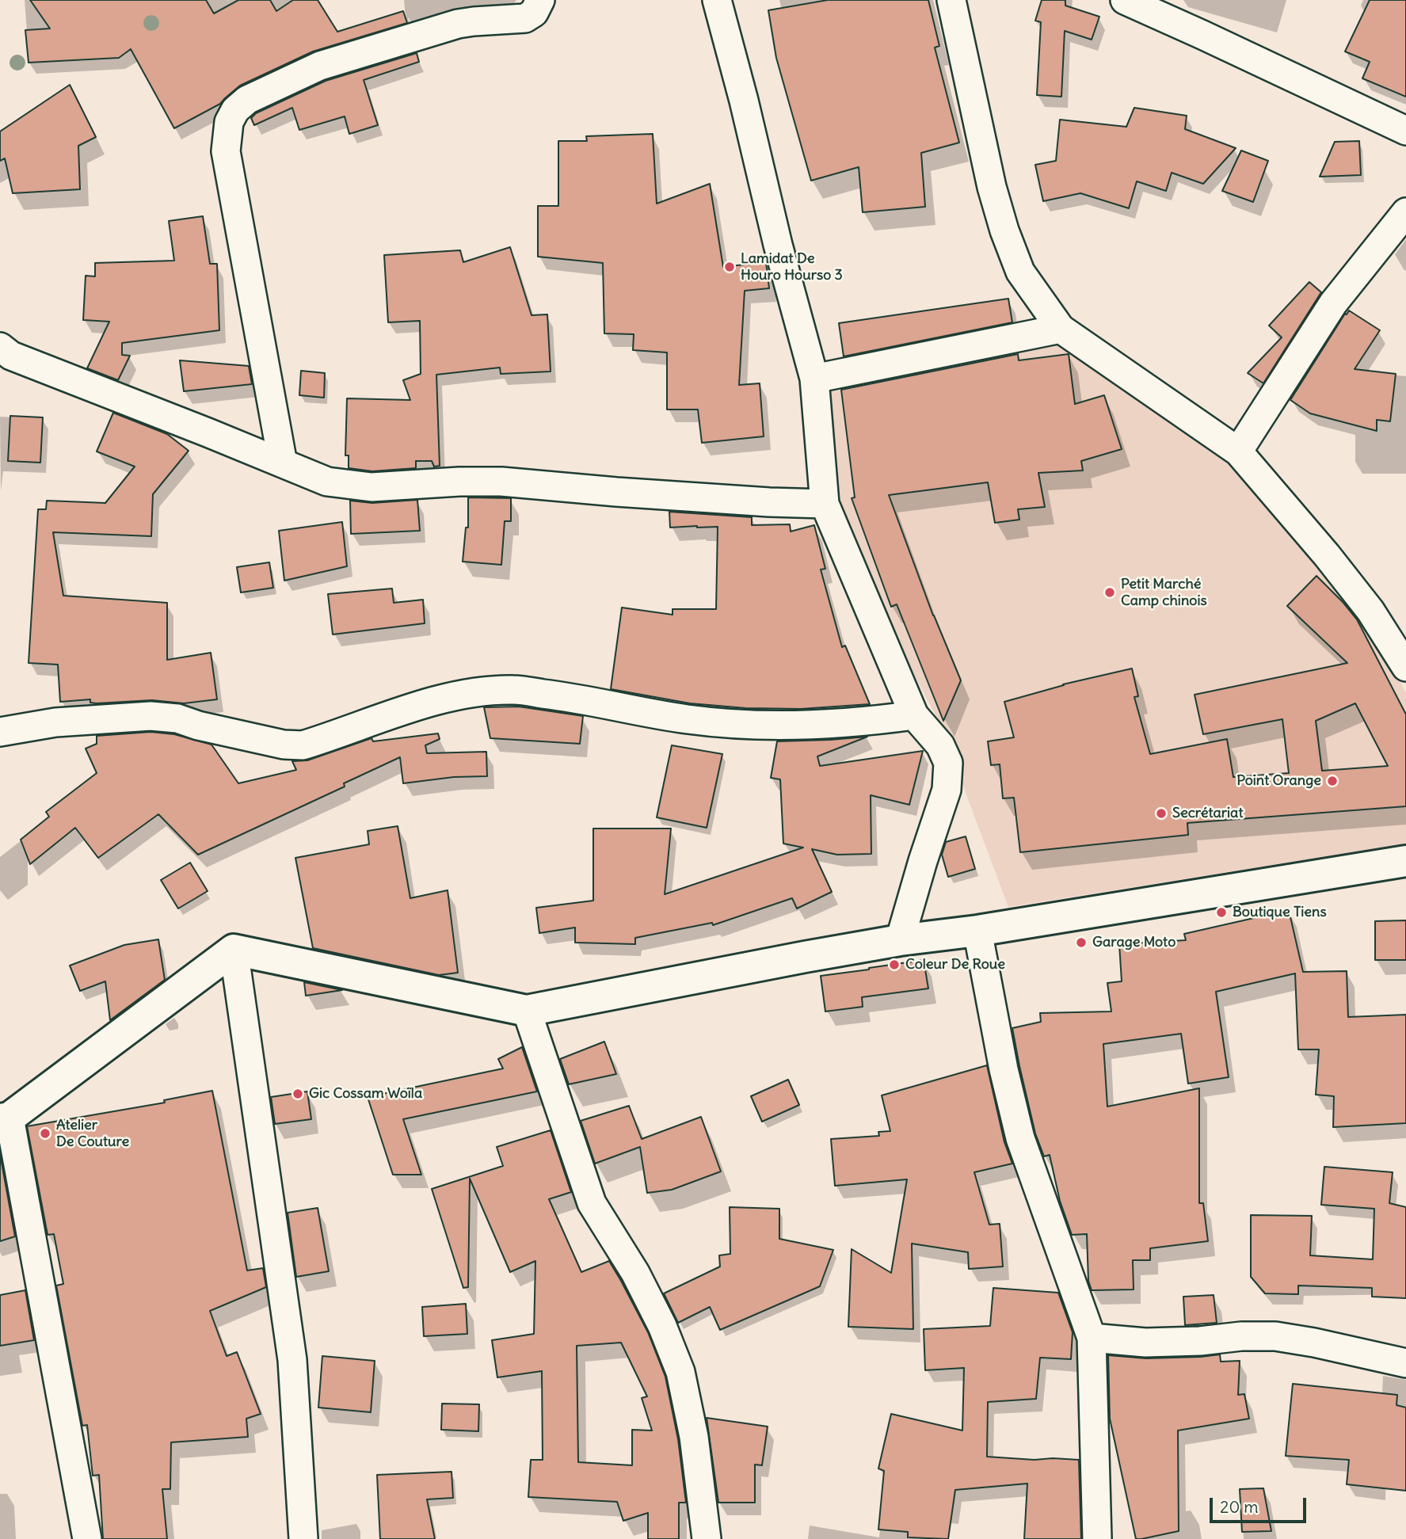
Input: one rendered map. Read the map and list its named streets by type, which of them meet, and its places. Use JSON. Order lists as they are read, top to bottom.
{
  "places": [
    "Lamidat De Houro Hourso 3",
    "Petit Marché Camp chinois",
    "Point Orange",
    "Secrétariat",
    "Boutique Tiens",
    "Garage Moto",
    "Coleur De Roue",
    "Gic Cossam Woïla",
    "Atelier De Couture"
  ],
  "scale_bar": "20 m"
}
